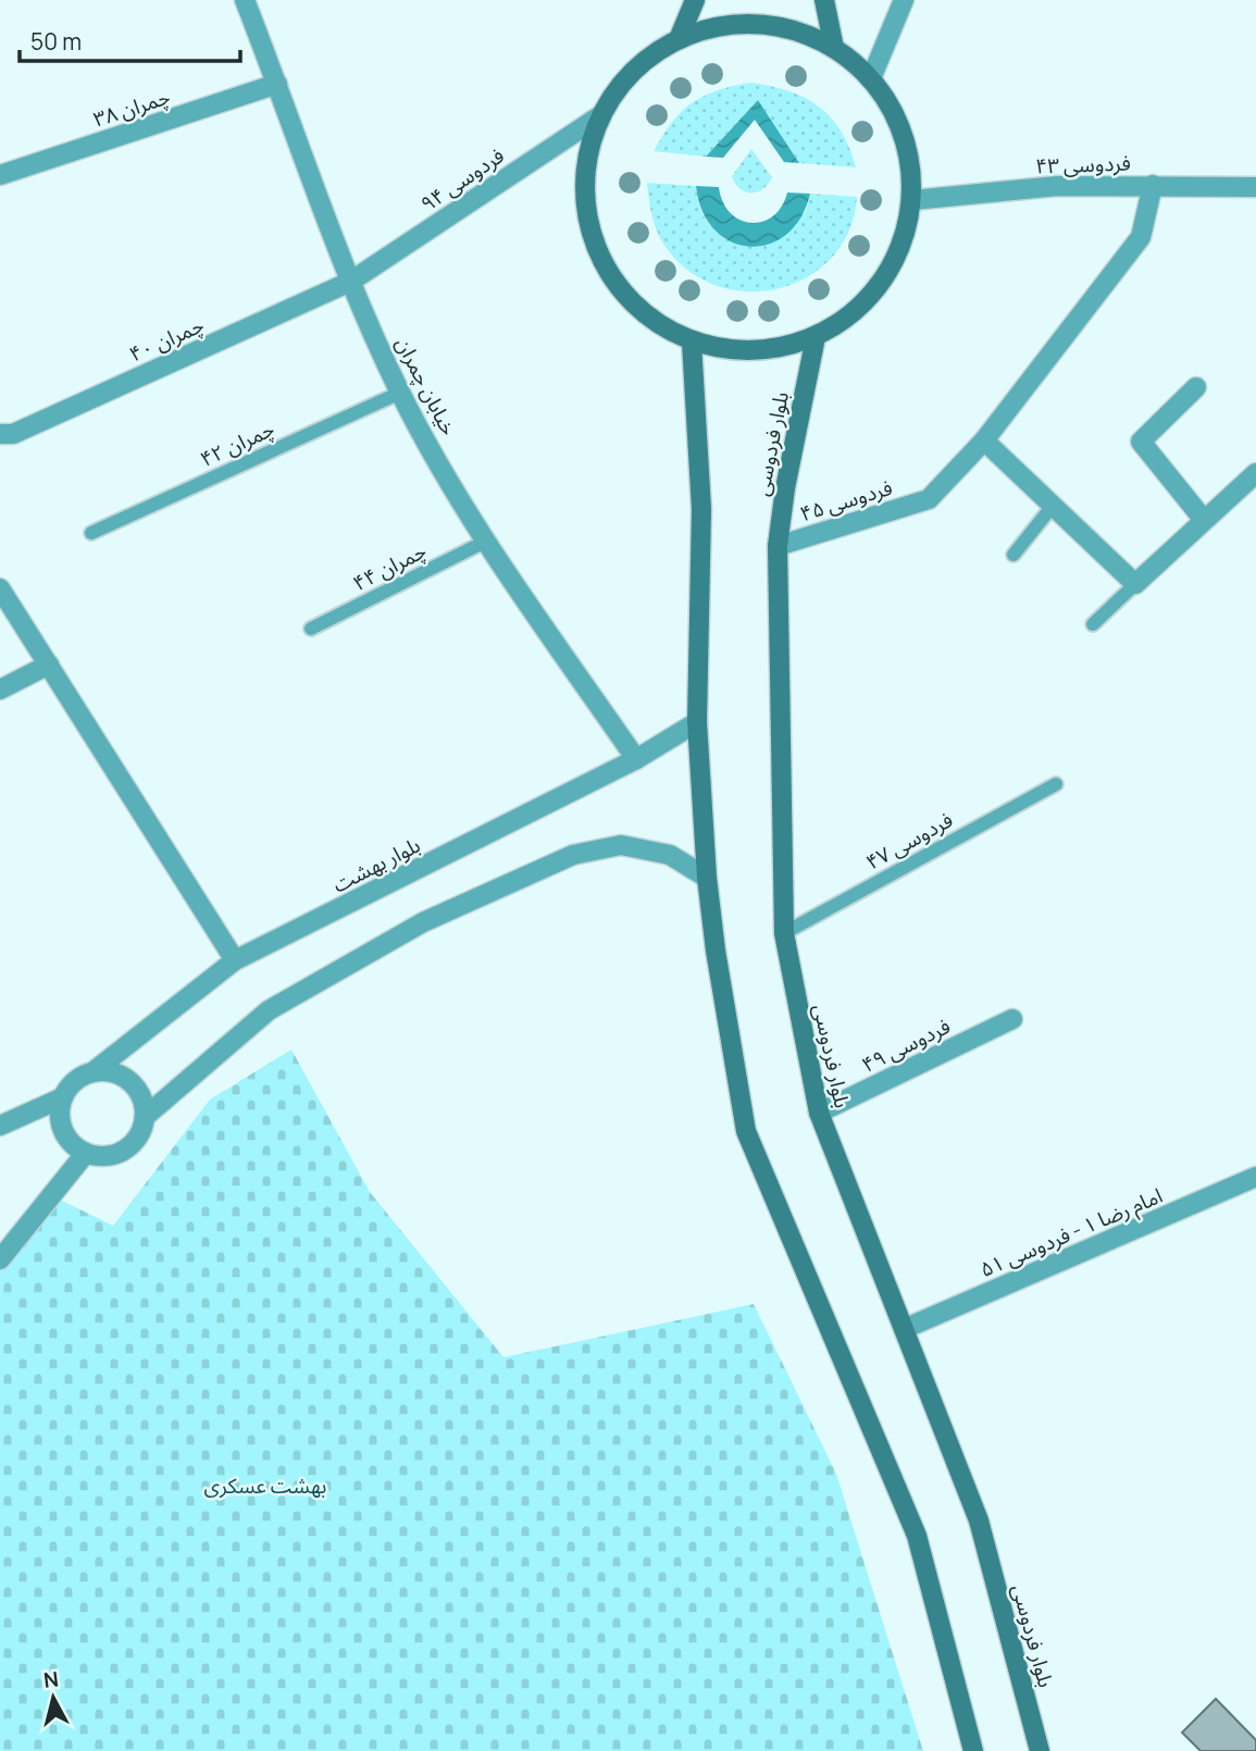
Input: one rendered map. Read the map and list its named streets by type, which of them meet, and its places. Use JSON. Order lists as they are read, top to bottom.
{
  "streets": {
    "main road": ["بلوار فردوسی"],
    "street": [
      "چمران ۳۸",
      "فردوسی ۴۳",
      "فردوسی ۹۴",
      "چمران ۴۰",
      "خیابان چمران",
      "فردوسی ۴۵",
      "بلوار بهشت",
      "فردوسی ۴۹",
      "امام رضا ۱ - فردوسی ۵۱"
    ],
    "lane": ["چمران ۴۲", "چمران ۴۴", "فردوسی ۴۷"]
  },
  "crossings": [
    ["چمران ۳۸", "خیابان چمران"],
    ["فردوسی ۹۴", "چمران ۴۰"],
    ["فردوسی ۹۴", "خیابان چمران"],
    ["چمران ۴۰", "خیابان چمران"],
    ["خیابان چمران", "چمران ۴۲"],
    ["خیابان چمران", "چمران ۴۴"],
    ["خیابان چمران", "بلوار بهشت"],
    ["بلوار فردوسی", "فردوسی ۴۵"],
    ["بلوار فردوسی", "فردوسی ۴۷"],
    ["بلوار فردوسی", "فردوسی ۴۹"],
    ["بلوار فردوسی", "امام رضا ۱ - فردوسی ۵۱"]
  ],
  "parks": ["بهشت عسکری"],
  "scale_bar": "50 m",
  "north": "top"
}
